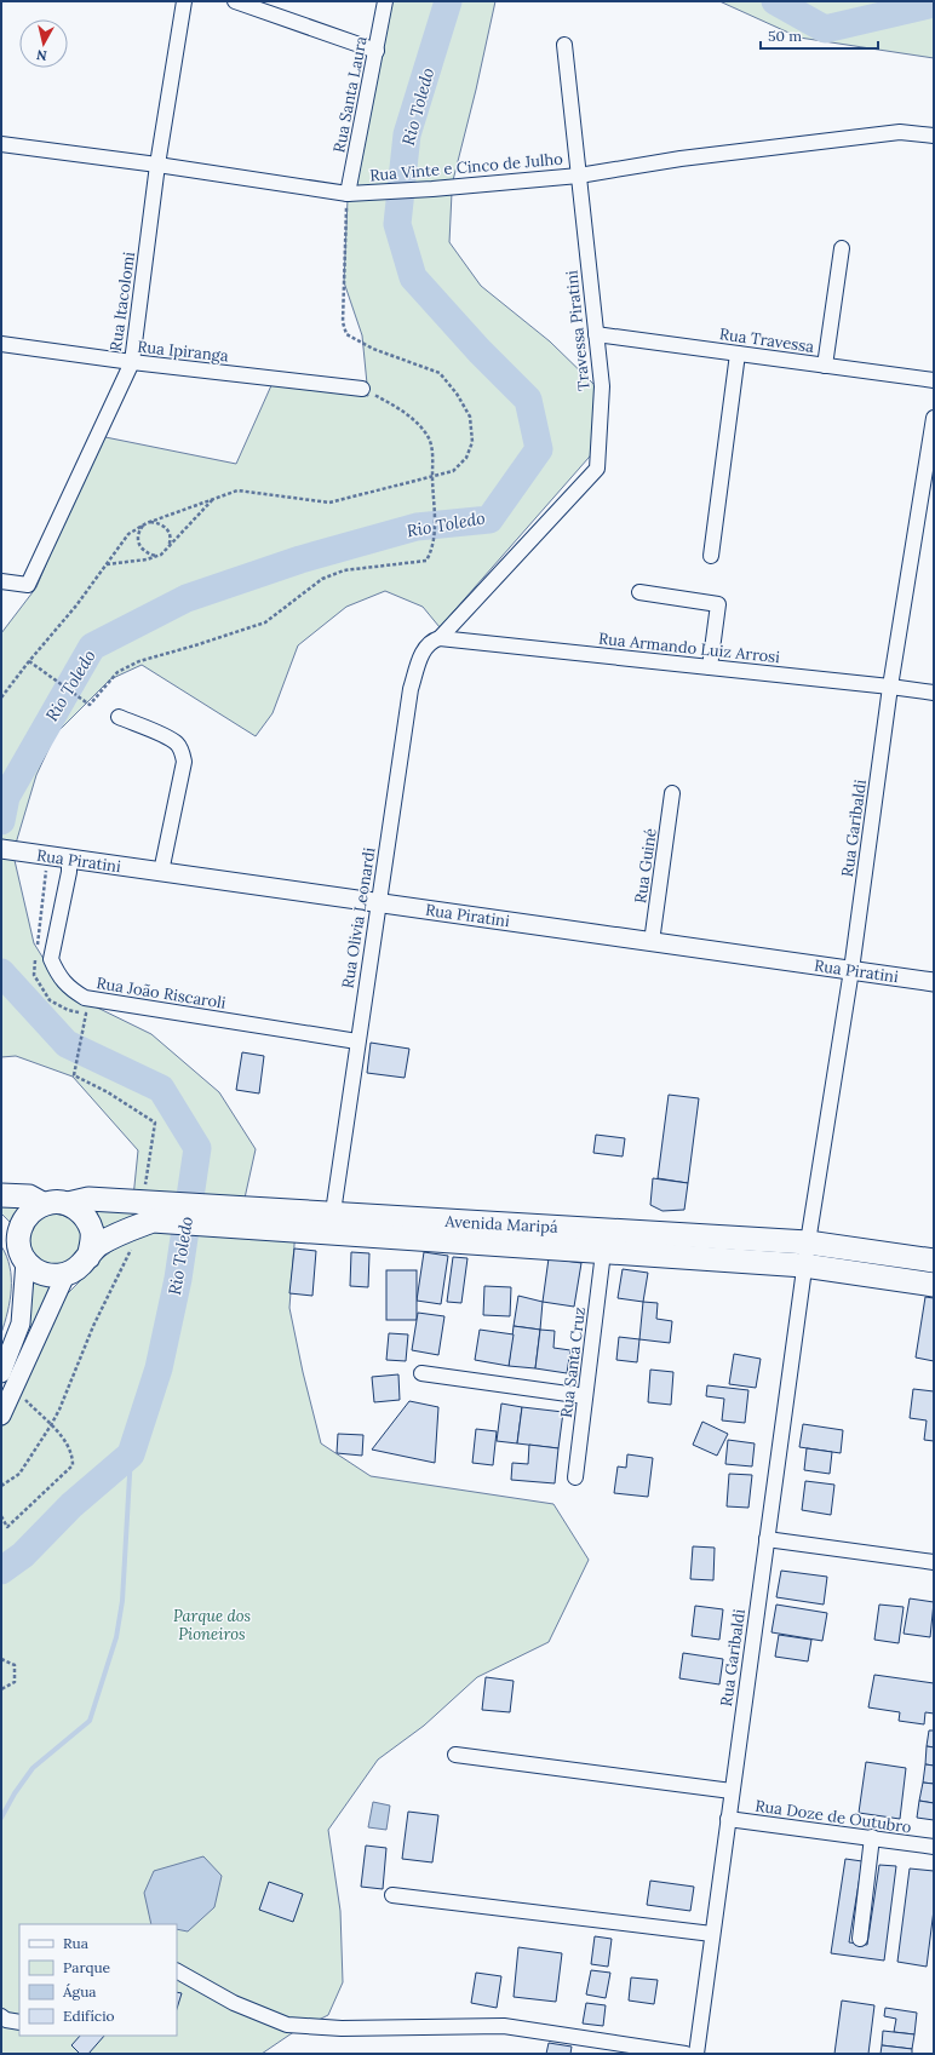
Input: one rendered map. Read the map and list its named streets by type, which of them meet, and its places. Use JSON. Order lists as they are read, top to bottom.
{
  "streets": {
    "main road": ["Avenida Maripá"],
    "street": [
      "Rua Santa Laura",
      "Rua Vinte e Cinco de Julho",
      "Rua Itacolomi",
      "Travessa Piratini",
      "Rua Travessa",
      "Rua Ipiranga",
      "Rua Armando Luiz Arrosi",
      "Rua Garibaldi",
      "Rua Piratini",
      "Rua Guiné",
      "Rua Olivia Leonardi",
      "Rua João Riscaroli",
      "Rua Santa Cruz",
      "Rua Doze de Outubro"
    ]
  },
  "crossings": [
    ["Rua Santa Laura", "Rua Vinte e Cinco de Julho"],
    ["Rua Vinte e Cinco de Julho", "Rua Itacolomi"],
    ["Rua Vinte e Cinco de Julho", "Travessa Piratini"],
    ["Rua Itacolomi", "Rua Ipiranga"],
    ["Travessa Piratini", "Rua Travessa"],
    ["Travessa Piratini", "Rua Armando Luiz Arrosi"],
    ["Travessa Piratini", "Rua Olivia Leonardi"],
    ["Rua Armando Luiz Arrosi", "Rua Garibaldi"],
    ["Rua Armando Luiz Arrosi", "Rua Olivia Leonardi"],
    ["Rua Garibaldi", "Rua Piratini"],
    ["Rua Garibaldi", "Avenida Maripá"],
    ["Rua Garibaldi", "Rua Doze de Outubro"],
    ["Rua Piratini", "Rua Guiné"],
    ["Rua Piratini", "Rua Olivia Leonardi"],
    ["Rua Piratini", "Rua João Riscaroli"],
    ["Rua Olivia Leonardi", "Rua João Riscaroli"],
    ["Rua Olivia Leonardi", "Avenida Maripá"],
    ["Avenida Maripá", "Rua Santa Cruz"]
  ],
  "water": ["Rio Toledo"],
  "parks": ["Parque dos Pioneiros"],
  "legend": [
    "Rua",
    "Parque",
    "Água",
    "Edifício"
  ],
  "scale_bar": "50 m",
  "north": "bottom"
}
